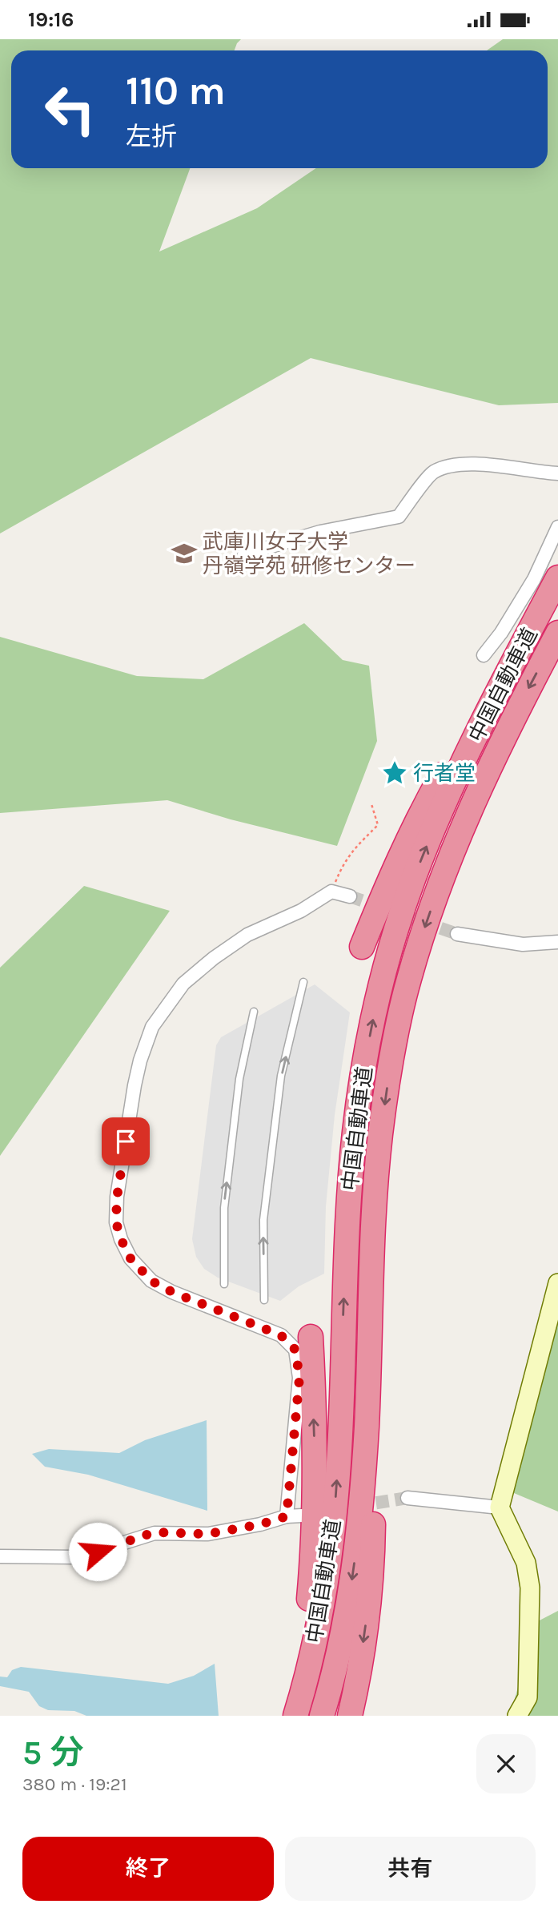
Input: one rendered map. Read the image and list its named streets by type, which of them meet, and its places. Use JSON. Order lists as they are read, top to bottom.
{
  "streets": {
    "highway": ["中国自動車道"]
  },
  "places": {
    "school or university": ["武庫川女子大学 丹嶺学苑 研修センター"],
    "place": ["行者堂"]
  },
  "page": {
    "status": "19:16",
    "turn": ["110 m", "左折"],
    "heading": ["5 分", "380 m · 19:21"],
    "buttons": ["終了", "共有"]
  }
}
